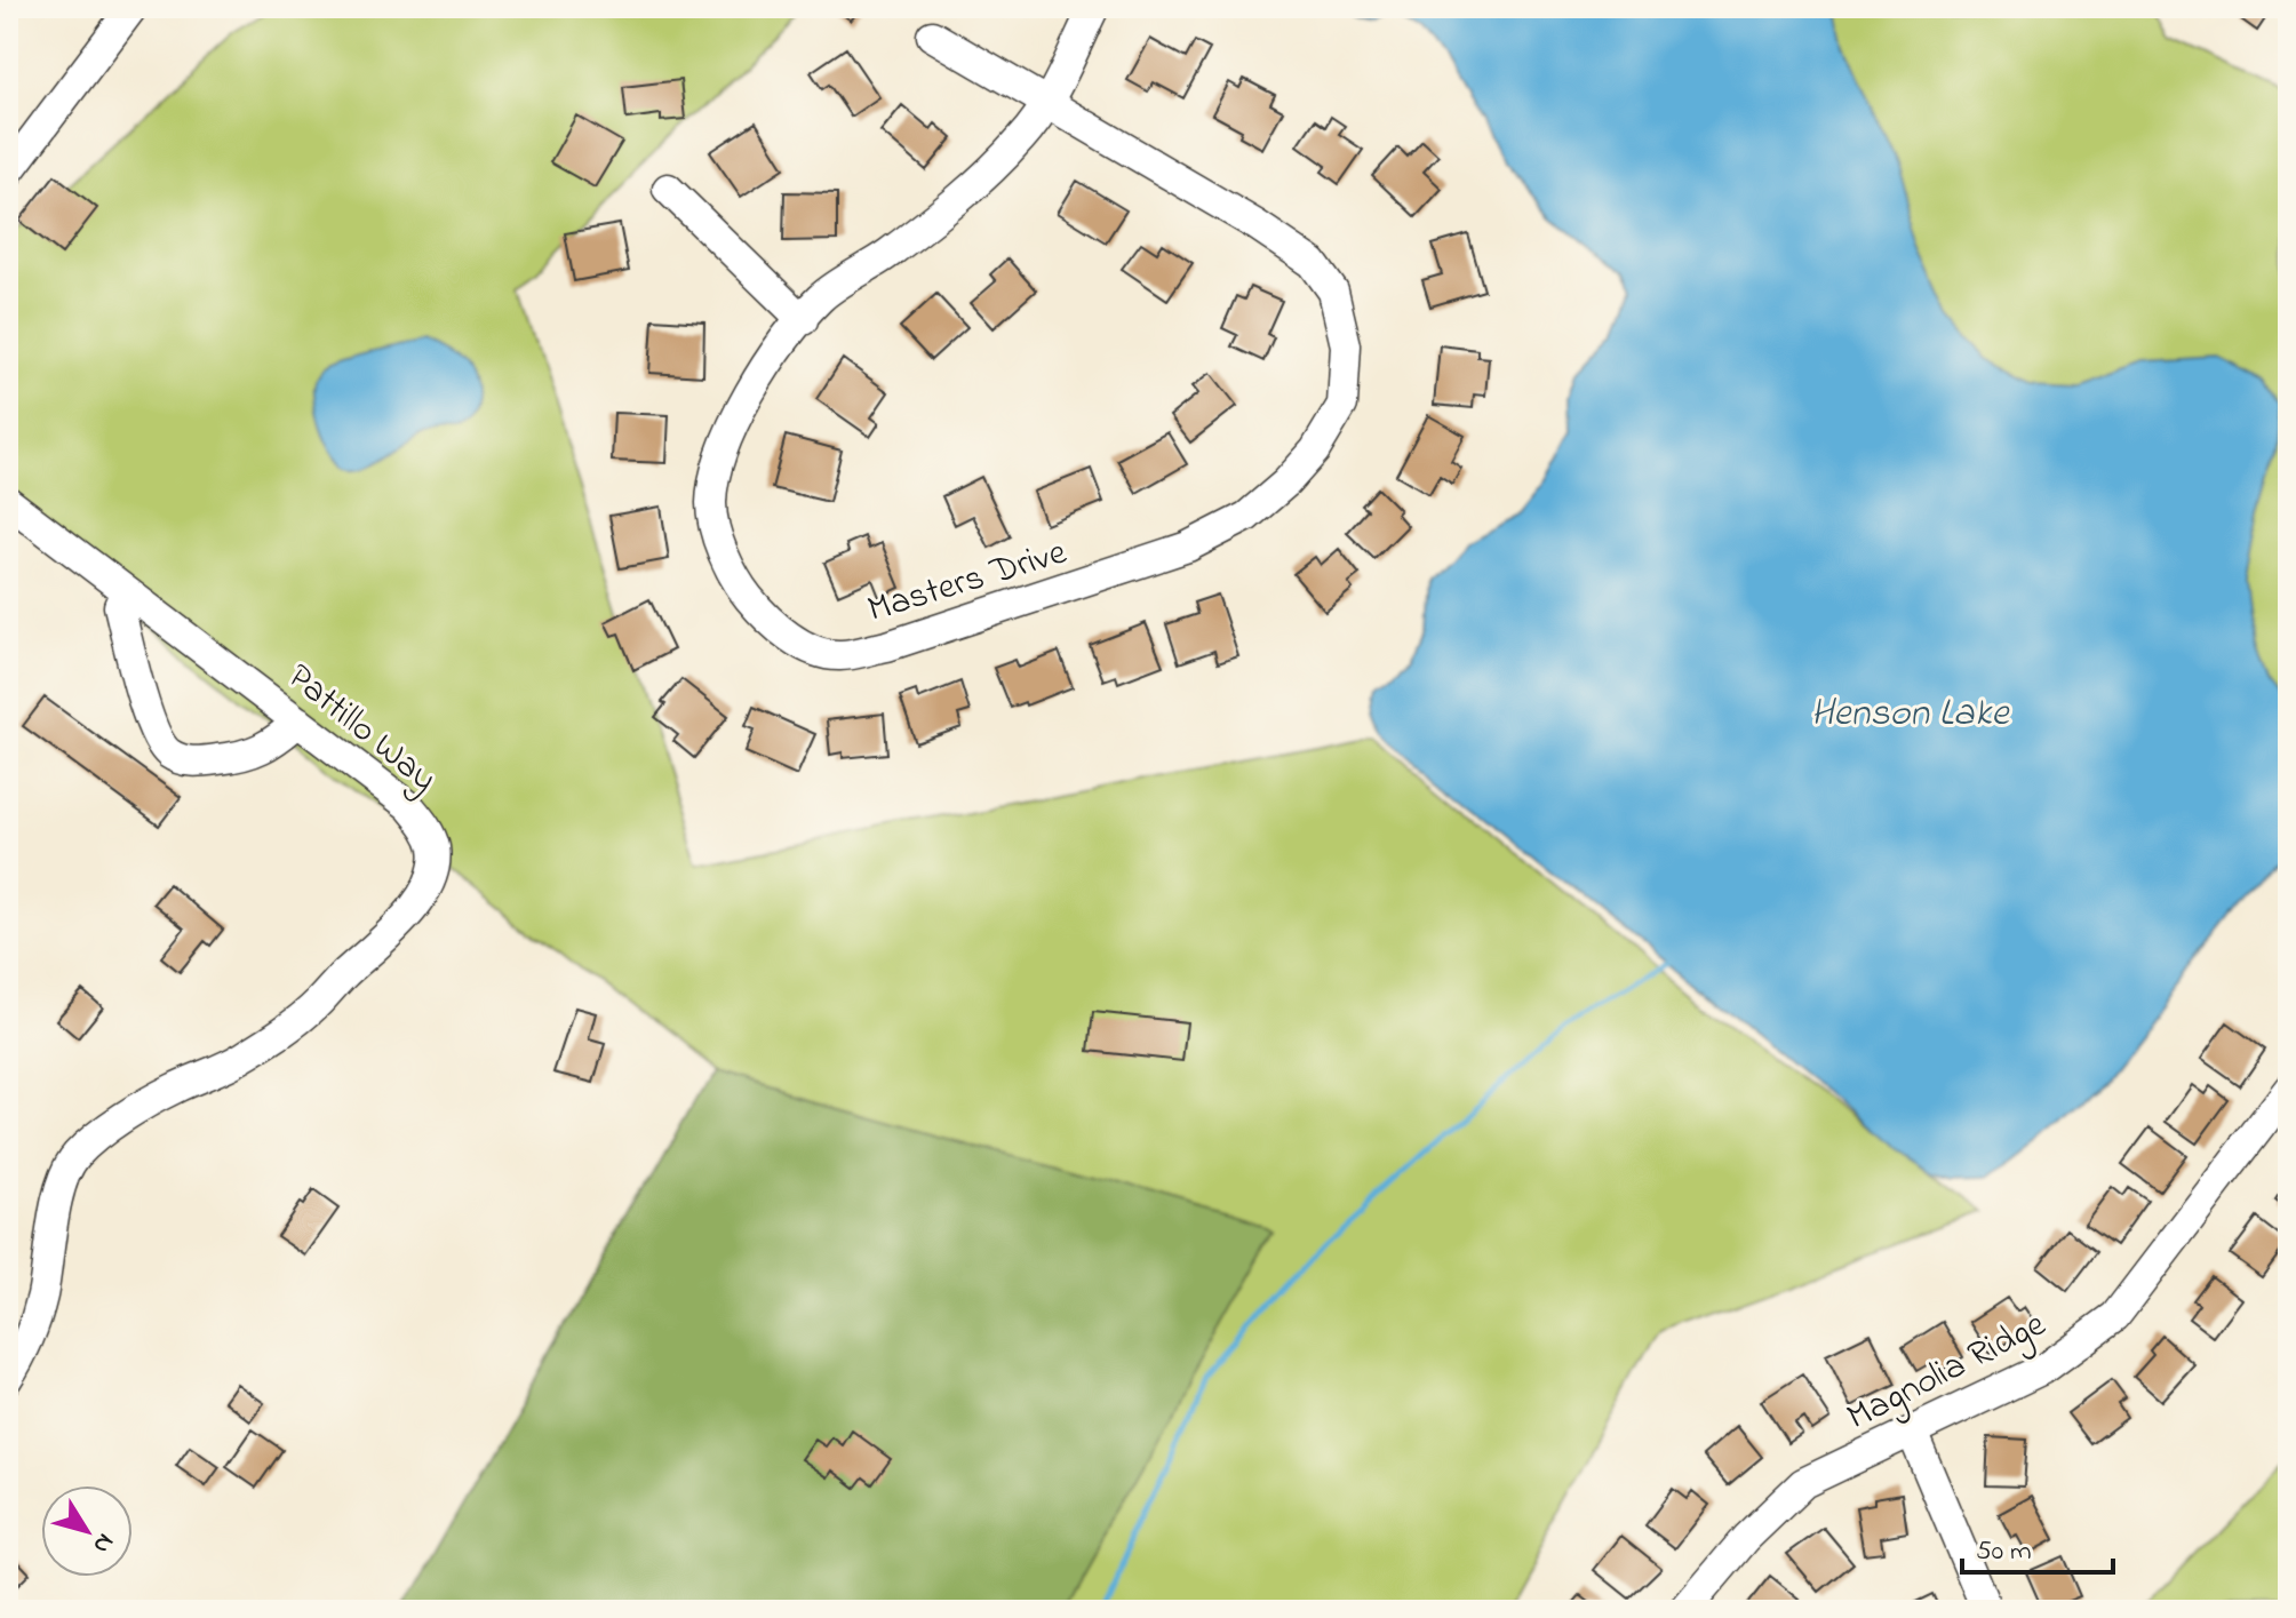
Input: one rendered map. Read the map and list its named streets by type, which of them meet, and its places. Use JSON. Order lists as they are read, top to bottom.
{
  "streets": {
    "street": ["Masters Drive", "Pattillo Way", "Magnolia Ridge"]
  },
  "water": ["Henson Lake"],
  "scale_bar": "50 m",
  "north": "bottom right"
}
